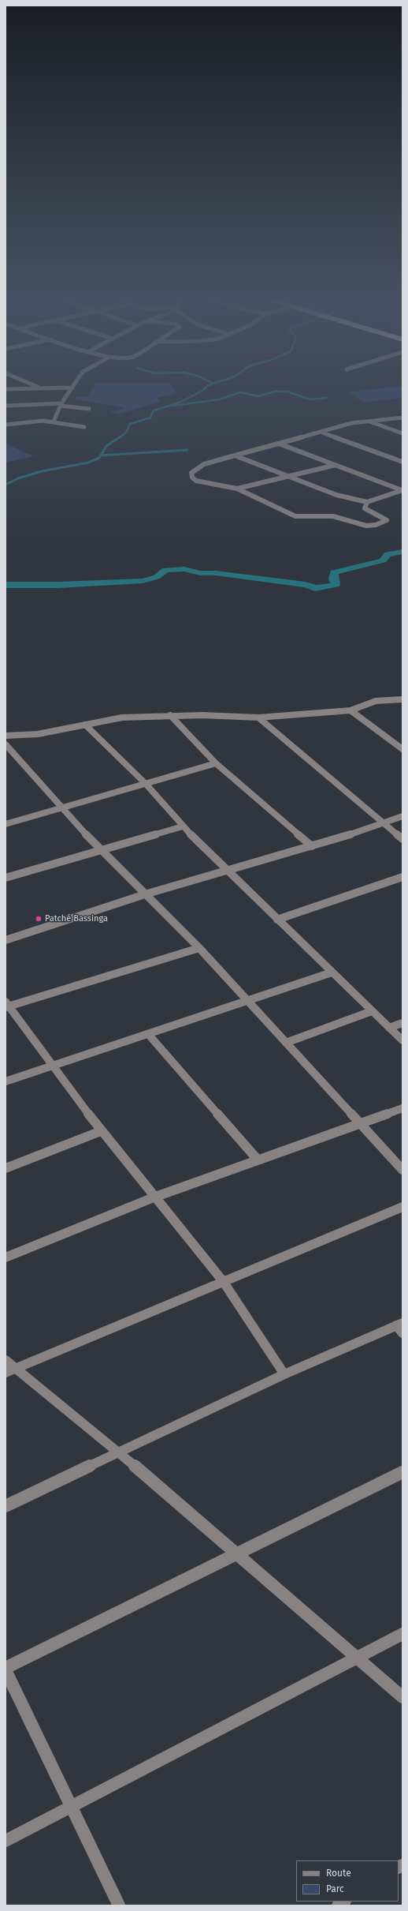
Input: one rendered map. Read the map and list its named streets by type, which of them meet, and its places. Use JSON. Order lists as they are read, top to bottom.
{
  "places": ["Patché Bassinga"],
  "legend": ["Route", "Parc"]
}
